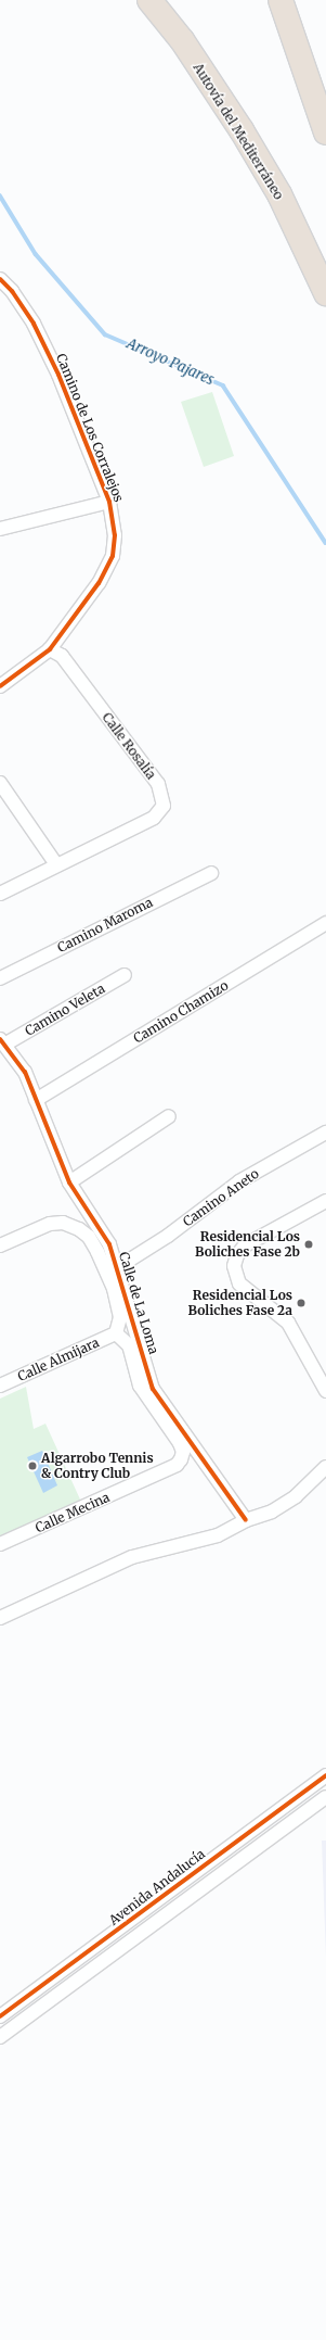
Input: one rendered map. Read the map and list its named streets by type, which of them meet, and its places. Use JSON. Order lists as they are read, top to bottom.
{
  "streets": {
    "highway": ["Autovía del Mediterráneo"],
    "street": [
      "Camino de Los Corralejos",
      "Calle Rosalía",
      "Camino Maroma",
      "Camino Veleta",
      "Camino Chamizo",
      "Camino Aneto",
      "Calle de La Loma",
      "Calle Almijara",
      "Calle Mecina",
      "Avenida Andalucía"
    ]
  },
  "crossings": [
    ["Camino de Los Corralejos", "Calle Rosalía"],
    ["Camino Veleta", "Calle de La Loma"],
    ["Camino Chamizo", "Calle de La Loma"],
    ["Camino Aneto", "Calle de La Loma"],
    ["Calle Almijara", "Calle Mecina"]
  ],
  "water": ["Arroyo Pajares"],
  "places": ["Residencial Los Boliches Fase 2b", "Residencial Los Boliches Fase 2a", "Algarrobo Tennis & Contry Club"]
}
